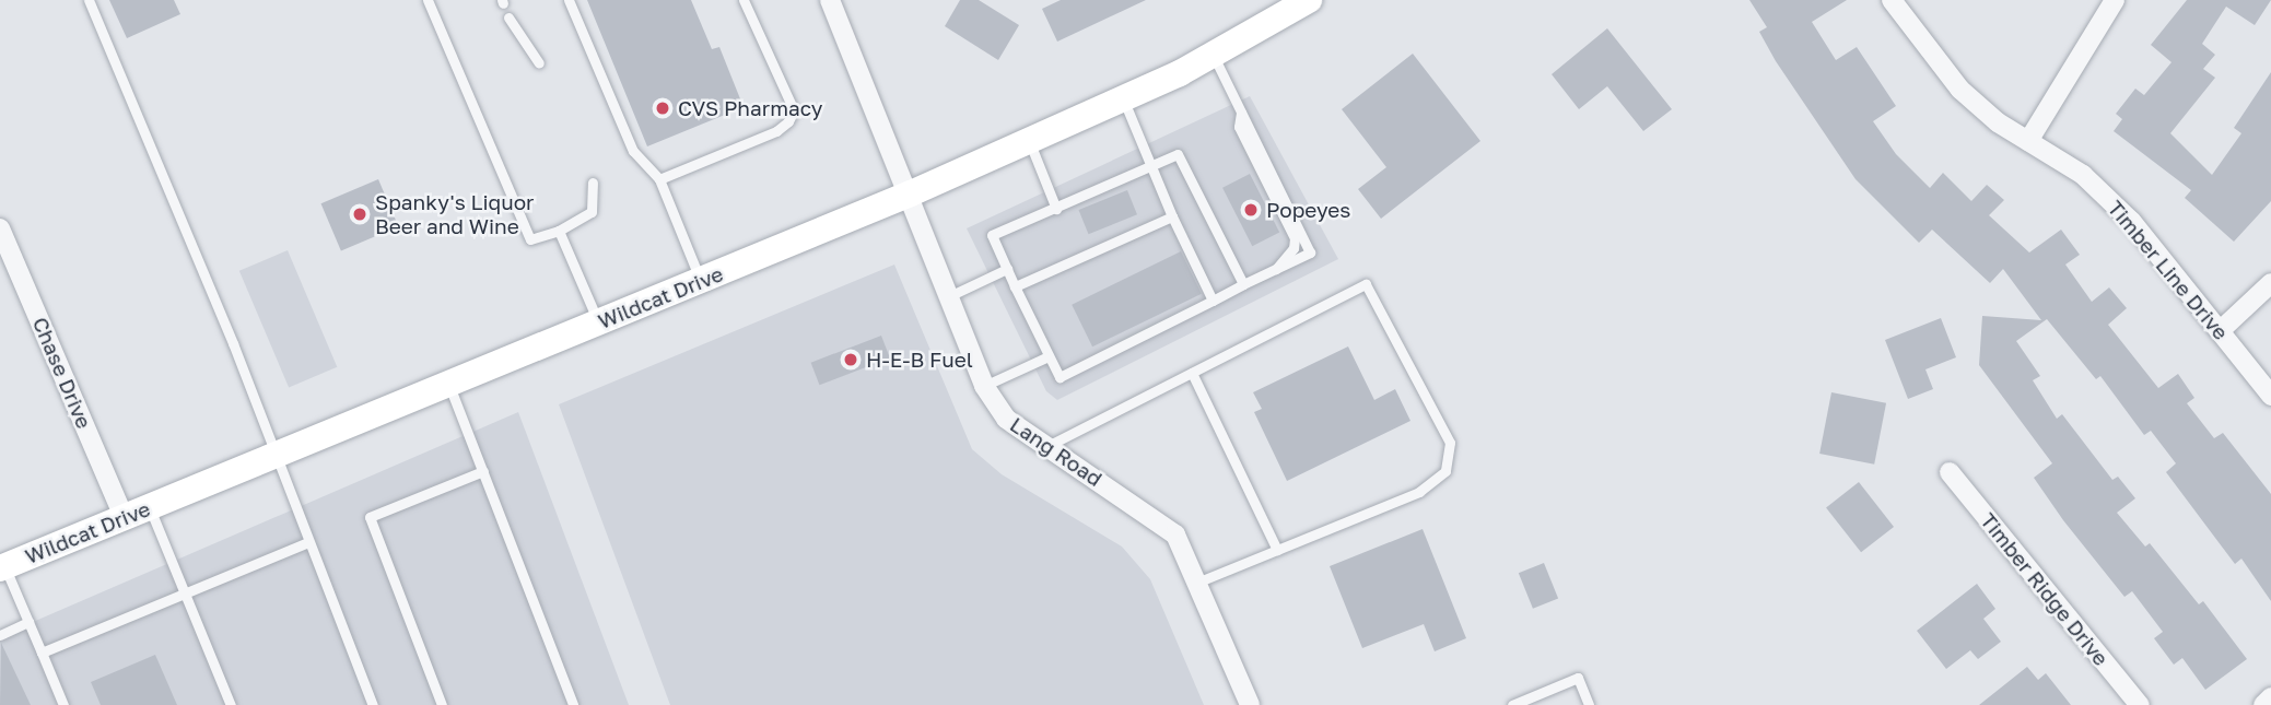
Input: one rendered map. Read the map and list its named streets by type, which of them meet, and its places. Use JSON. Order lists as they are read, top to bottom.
{
  "streets": {
    "main road": ["Wildcat Drive"],
    "street": [
      "Timber Line Drive",
      "Chase Drive",
      "Lang Road",
      "Timber Ridge Drive"
    ]
  },
  "crossings": [
    ["Wildcat Drive", "Chase Drive"],
    ["Wildcat Drive", "Lang Road"]
  ],
  "places": [
    "CVS Pharmacy",
    "Popeyes",
    "Spanky's Liquor Beer and Wine",
    "H-E-B Fuel"
  ]
}
